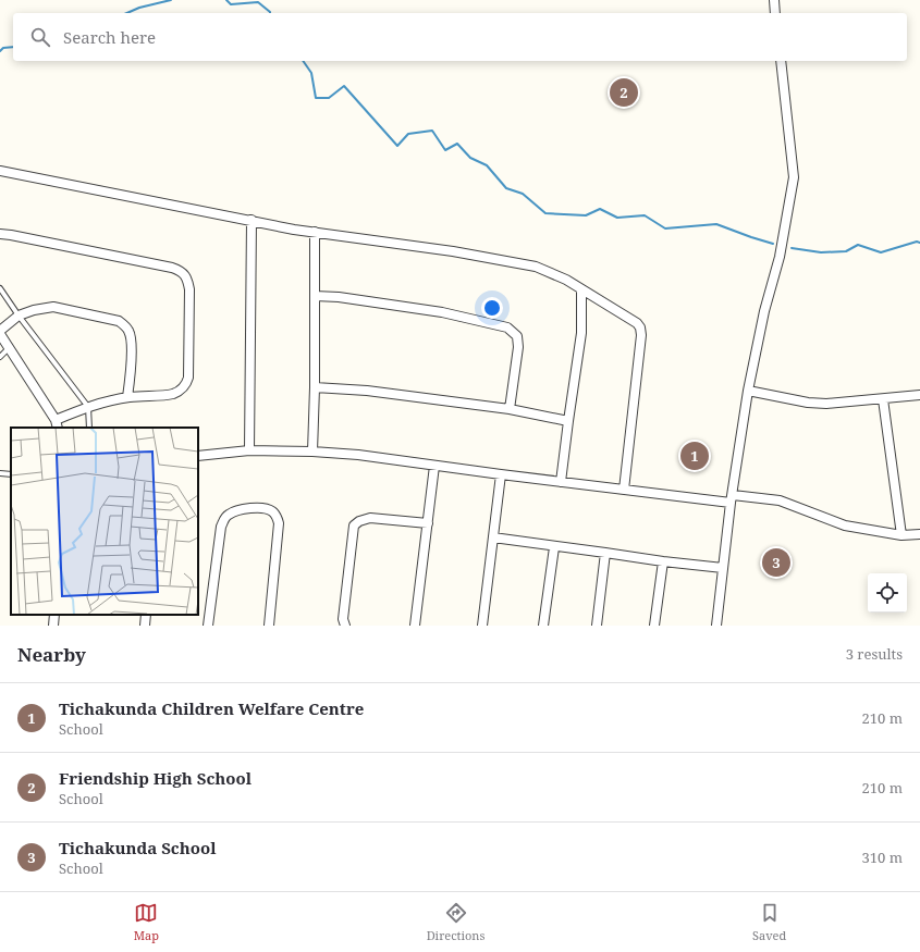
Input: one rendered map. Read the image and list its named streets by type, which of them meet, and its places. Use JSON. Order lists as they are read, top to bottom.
{
  "page": {
    "search": "Search here",
    "pins": ["2", "1", "3"],
    "heading": ["Nearby", "3 results"],
    "list": [
      {
        "mark": "1",
        "name": "Tichakunda Children Welfare Centre",
        "note": "School",
        "value": "210 m"
      },
      {
        "mark": "2",
        "name": "Friendship High School",
        "note": "School",
        "value": "210 m"
      },
      {
        "mark": "3",
        "name": "Tichakunda School",
        "note": "School",
        "value": "310 m"
      }
    ],
    "nav": ["Map", "Directions", "Saved"]
  }
}
